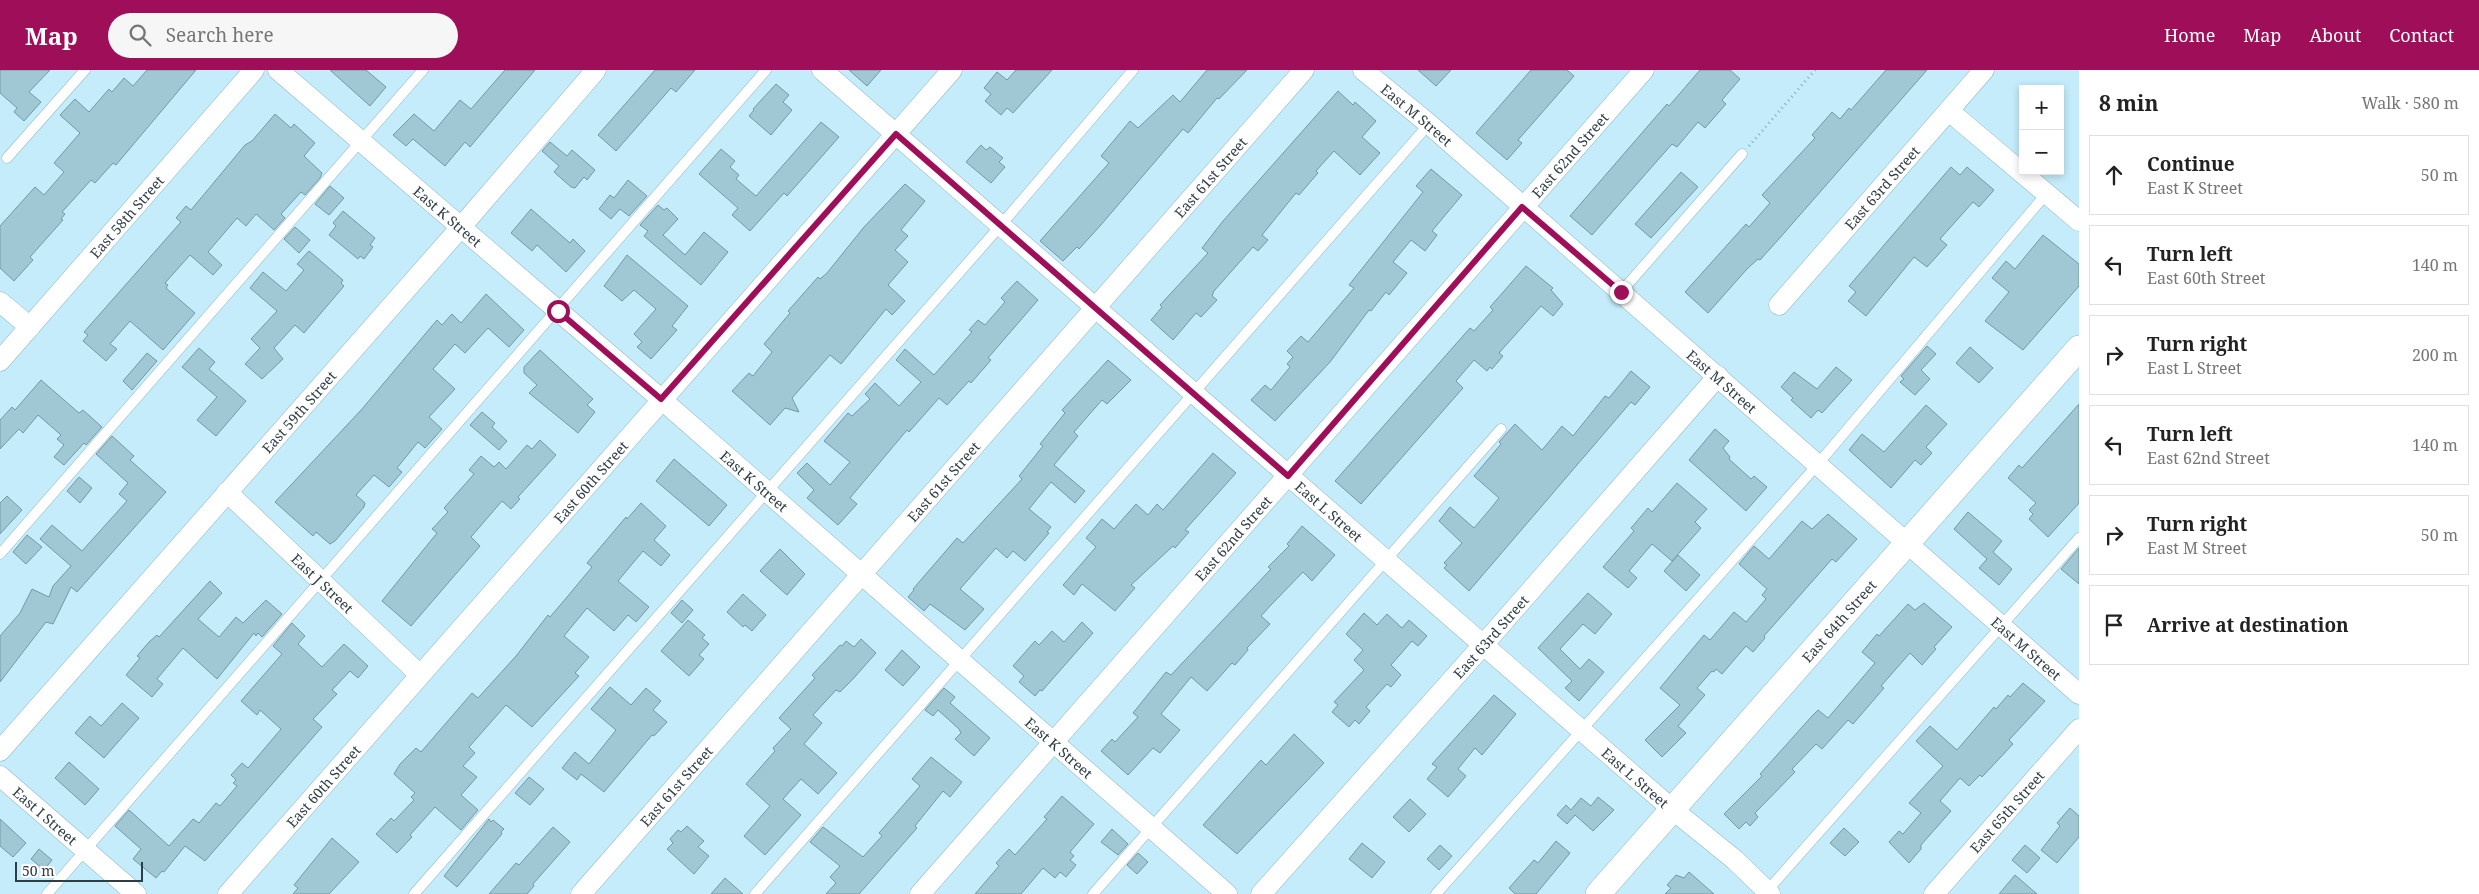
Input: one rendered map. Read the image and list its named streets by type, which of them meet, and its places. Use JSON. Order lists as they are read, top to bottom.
{
  "streets": {
    "street": [
      "East M Street",
      "East 62nd Street",
      "East 61st Street",
      "East 63rd Street",
      "East 58th Street",
      "East K Street",
      "East 59th Street",
      "East 60th Street",
      "East L Street",
      "East J Street",
      "East 64th Street",
      "East 65th Street",
      "East I Street"
    ]
  },
  "crossings": [
    ["East M Street", "East 62nd Street"],
    ["East M Street", "East 63rd Street"],
    ["East M Street", "East 64th Street"],
    ["East 62nd Street", "East K Street"],
    ["East 62nd Street", "East L Street"],
    ["East 61st Street", "East K Street"],
    ["East 61st Street", "East L Street"],
    ["East 63rd Street", "East L Street"],
    ["East K Street", "East 59th Street"],
    ["East K Street", "East 60th Street"],
    ["East 59th Street", "East J Street"],
    ["East 60th Street", "East L Street"],
    ["East 60th Street", "East J Street"],
    ["East L Street", "East 64th Street"]
  ],
  "scale_bar": "50 m",
  "page": {
    "header": "Map",
    "search": "Search here",
    "nav": [
      "Home",
      "Map",
      "About",
      "Contact"
    ],
    "heading": ["8 min", "Walk · 580 m"],
    "map_buttons": ["+", "−"],
    "list": [
      ["Continue", "East K Street", "50 m"],
      ["Turn left", "East 60th Street", "140 m"],
      ["Turn right", "East L Street", "200 m"],
      ["Turn left", "East 62nd Street", "140 m"],
      ["Turn right", "East M Street", "50 m"],
      "Arrive at destination"
    ],
    "scale": "50 m"
  }
}
